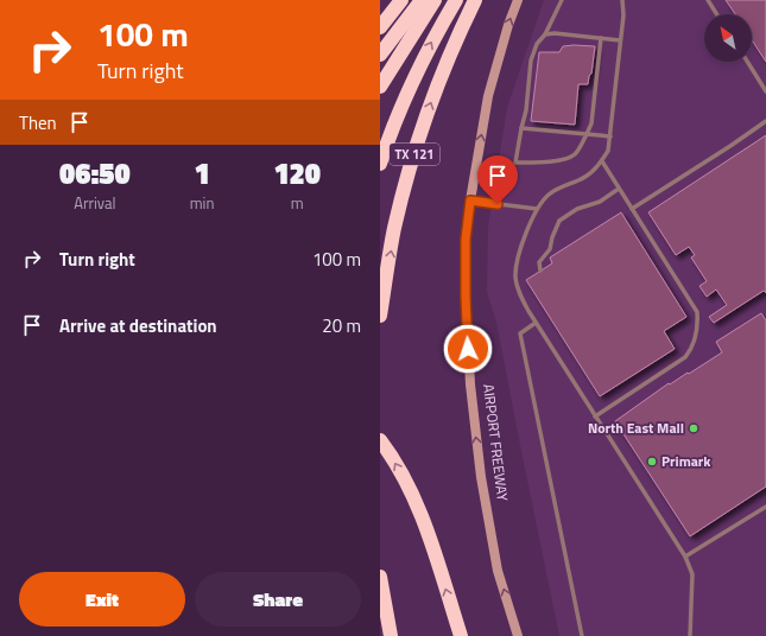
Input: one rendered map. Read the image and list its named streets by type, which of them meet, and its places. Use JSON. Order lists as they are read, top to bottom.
{
  "streets": {
    "highway": ["TX 121"],
    "main road": ["AIRPORT FREEWAY"]
  },
  "one_way": ["AIRPORT FREEWAY"],
  "places": ["North East Mall", "Primark"],
  "north": "top left",
  "page": {
    "turn": ["100 m", "Turn right"],
    "then": "Then",
    "eta": [
      "06:50",
      "Arrival",
      "1",
      "min",
      "120",
      "m"
    ],
    "list": [
      {
        "name": "Turn right",
        "value": "100 m"
      },
      {
        "name": "Arrive at destination",
        "value": "20 m"
      }
    ],
    "buttons": ["Exit", "Share"]
  }
}
